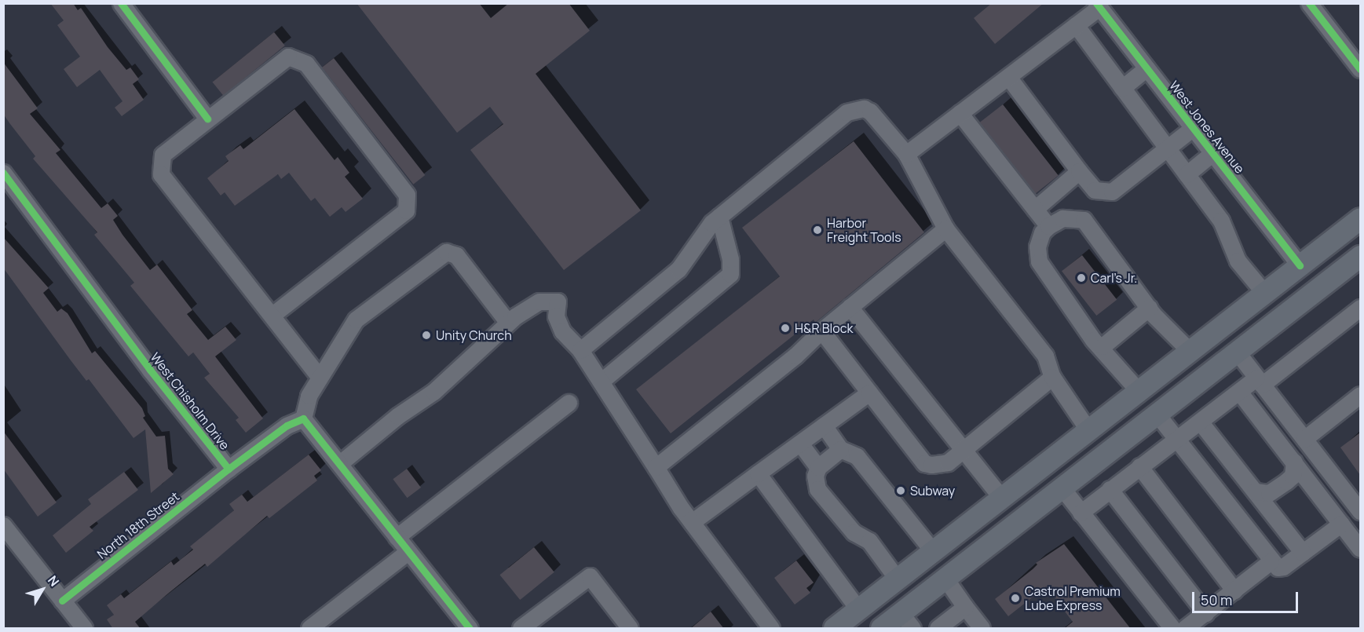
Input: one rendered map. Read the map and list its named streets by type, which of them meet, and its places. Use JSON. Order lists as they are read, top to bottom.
{
  "streets": {
    "street": ["West Jones Avenue", "West Chisholm Drive", "North 18th Street"]
  },
  "crossings": [
    ["West Chisholm Drive", "North 18th Street"]
  ],
  "places": [
    "Harbor Freight Tools",
    "Carl's Jr.",
    "H&R Block",
    "Unity Church",
    "Subway",
    "Castrol Premium Lube Express"
  ],
  "scale_bar": "50 m",
  "north": "top right"
}
